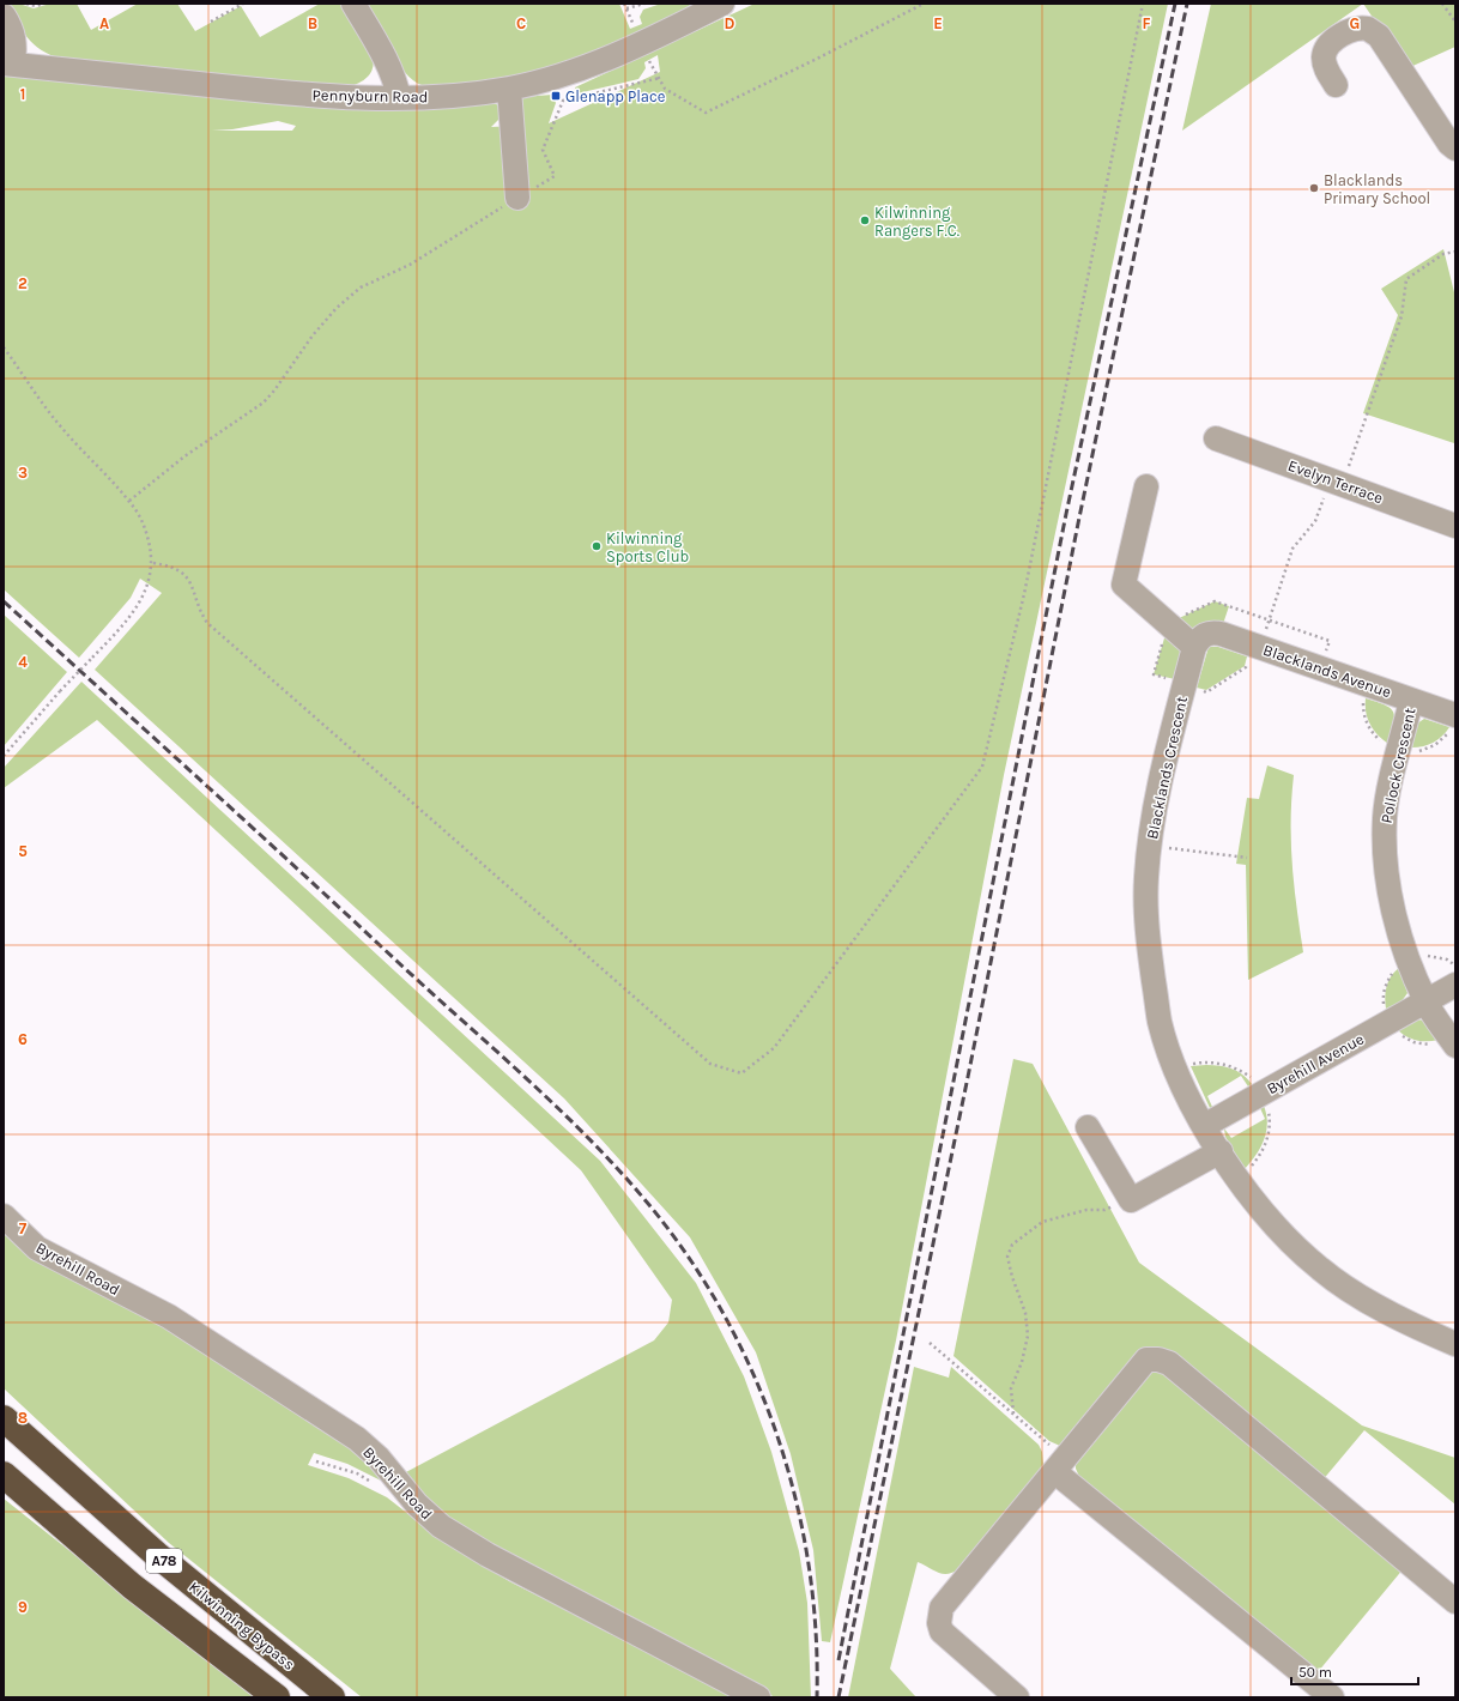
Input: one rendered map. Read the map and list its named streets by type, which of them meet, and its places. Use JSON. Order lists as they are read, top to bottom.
{
  "streets": {
    "highway": ["A78", "Kilwinning Bypass"],
    "street": [
      "Pennyburn Road",
      "Evelyn Terrace",
      "Blacklands Avenue",
      "Pollock Crescent",
      "Blacklands Crescent",
      "Byrehill Avenue",
      "Byrehill Road"
    ]
  },
  "crossings": [
    ["Blacklands Avenue", "Pollock Crescent"],
    ["Blacklands Avenue", "Blacklands Crescent"],
    ["Pollock Crescent", "Byrehill Avenue"],
    ["Blacklands Crescent", "Byrehill Avenue"]
  ],
  "places": {
    "transit": ["Glenapp Place"],
    "other": ["Blacklands Primary School", "Kilwinning Rangers F.C.", "Kilwinning Sports Club"]
  },
  "scale_bar": "50 m",
  "grid": {
    "columns": [
      "A",
      "B",
      "C",
      "D",
      "E",
      "F",
      "G"
    ],
    "rows": [
      "1",
      "2",
      "3",
      "4",
      "5",
      "6",
      "7",
      "8",
      "9"
    ]
  }
}
